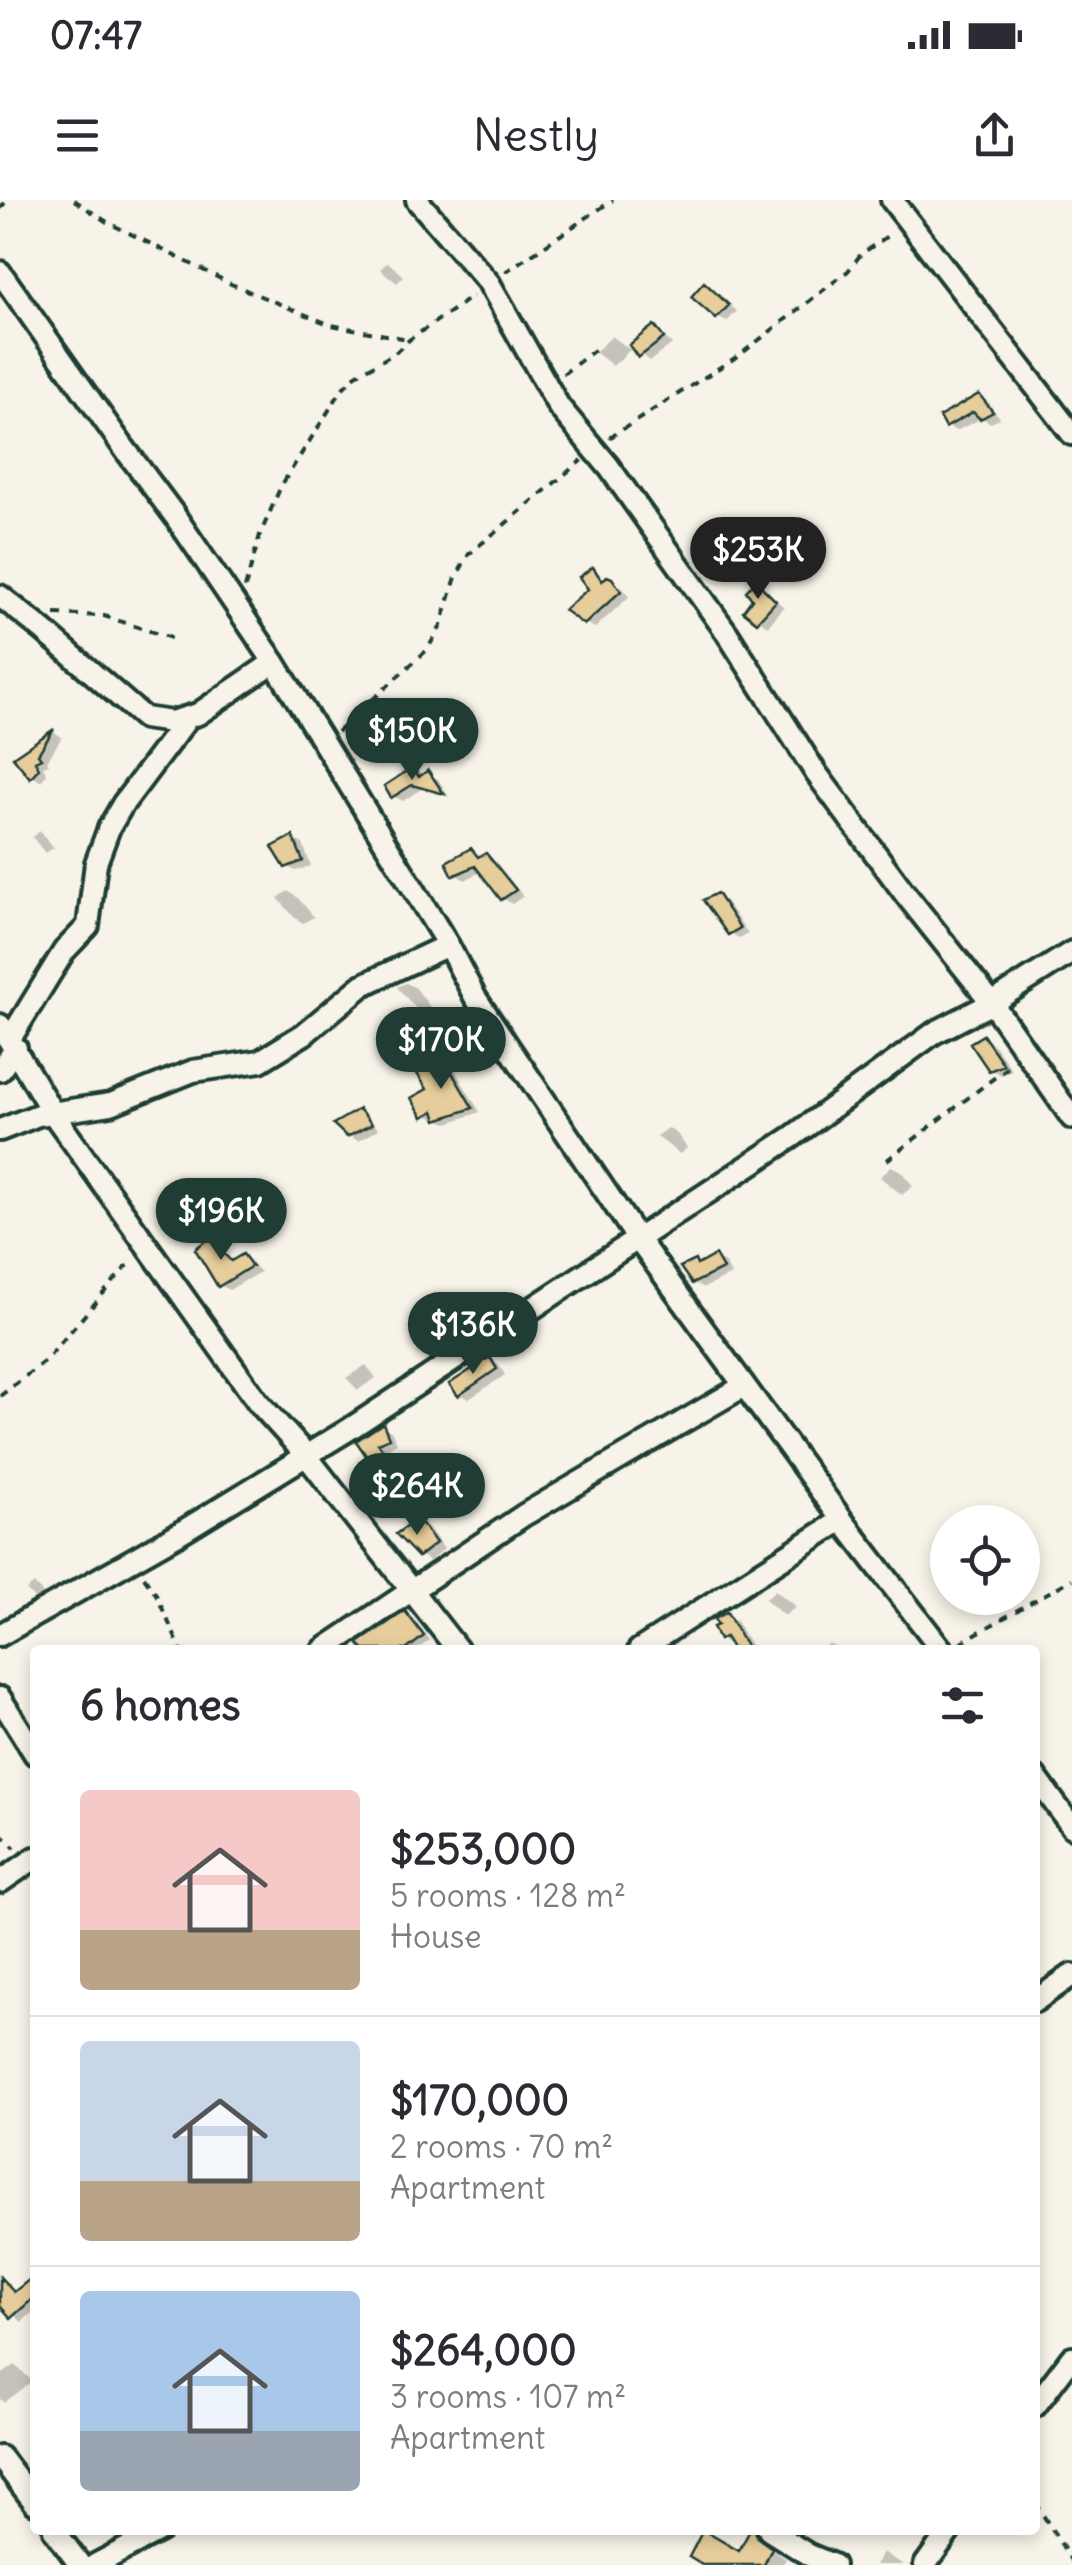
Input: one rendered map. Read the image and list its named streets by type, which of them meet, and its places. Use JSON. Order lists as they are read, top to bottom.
{
  "page": {
    "status": "07:47",
    "header": "Nestly",
    "price": [
      "$253K",
      "$150K",
      "$170K",
      "$196K",
      "$136K",
      "$264K"
    ],
    "heading": "6 homes",
    "list": [
      {
        "name": "$253,000",
        "note": "5 rooms · 128 m² · House"
      },
      {
        "name": "$170,000",
        "note": "2 rooms · 70 m² · Apartment"
      },
      {
        "name": "$264,000",
        "note": "3 rooms · 107 m² · Apartment"
      }
    ]
  }
}
